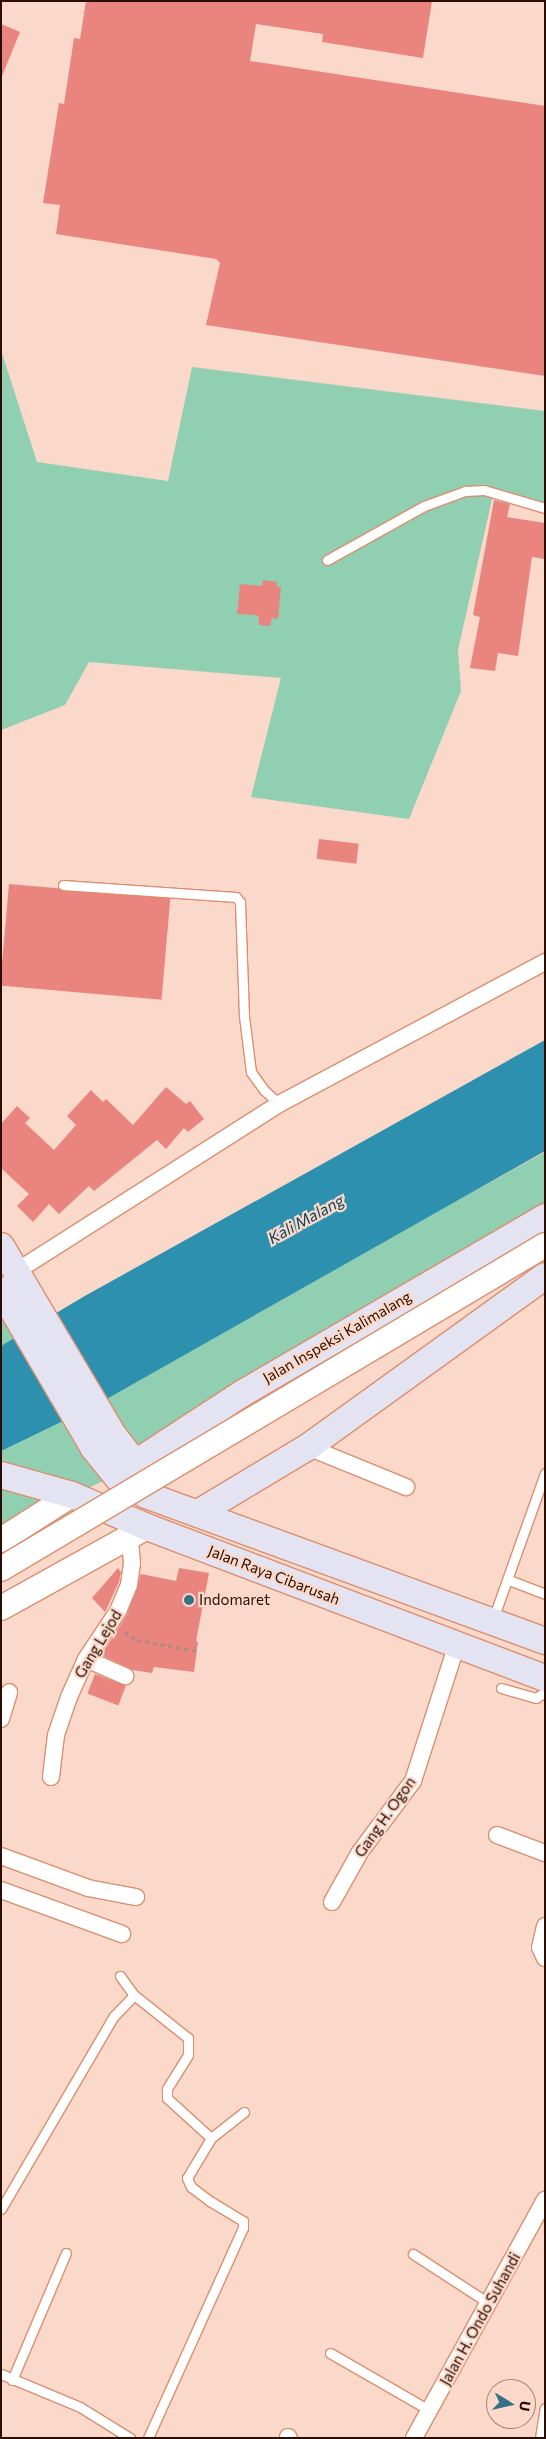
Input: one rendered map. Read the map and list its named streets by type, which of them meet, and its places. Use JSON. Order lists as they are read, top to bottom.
{
  "streets": {
    "main road": ["Jalan Inspeksi Kalimalang", "Jalan Raya Cibarusah"],
    "street": ["Gang Lejod", "Gang H. Ogon", "Jalan H. Ondo Suhandi"]
  },
  "crossings": [
    ["Jalan Inspeksi Kalimalang", "Jalan Raya Cibarusah"],
    ["Jalan Raya Cibarusah", "Gang Lejod"],
    ["Jalan Raya Cibarusah", "Gang H. Ogon"]
  ],
  "water": ["Kali Malang"],
  "places": ["Indomaret"],
  "north": "right"
}
